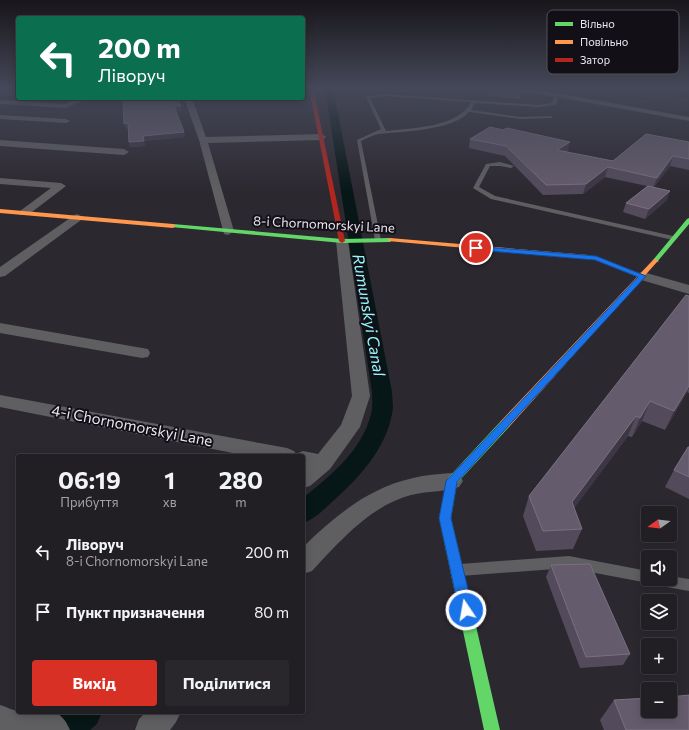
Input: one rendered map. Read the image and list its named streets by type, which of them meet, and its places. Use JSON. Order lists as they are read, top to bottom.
{
  "streets": {
    "street": ["8-i Chornomorskyi Lane", "4-i Chornomorskyi Lane"]
  },
  "water": ["Rumunskyi Canal"],
  "legend": ["Вільно", "Повільно", "Затор"],
  "north": "left",
  "page": {
    "turn": ["200 m", "Ліворуч"],
    "eta": [
      "06:19",
      "Прибуття",
      "1",
      "хв",
      "280",
      "m"
    ],
    "map_buttons": ["+", "−"],
    "list": [
      {
        "name": "Ліворуч",
        "note": "8-i Chornomorskyi Lane",
        "value": "200 m"
      },
      {
        "name": "Пункт призначення",
        "value": "80 m"
      }
    ],
    "buttons": ["Вихід", "Поділитися"]
  }
}
